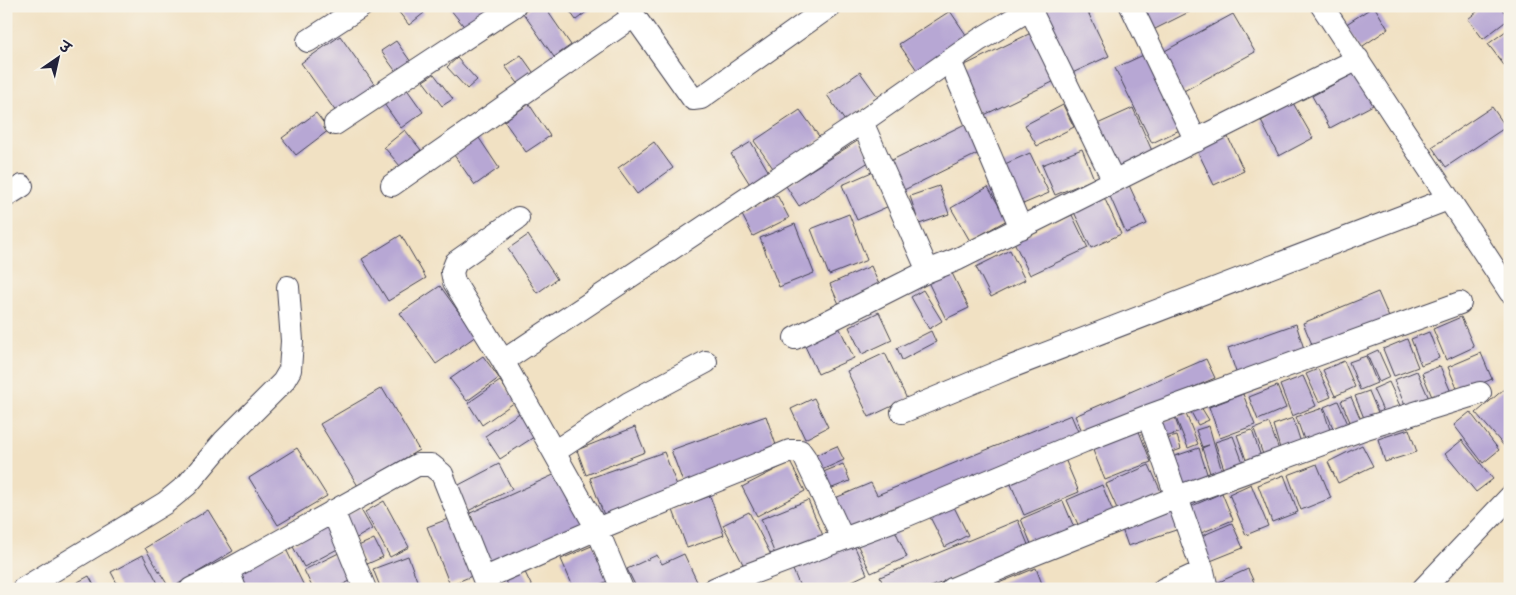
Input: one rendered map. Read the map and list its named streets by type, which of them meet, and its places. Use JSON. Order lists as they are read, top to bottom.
{
  "north": "top right"
}
